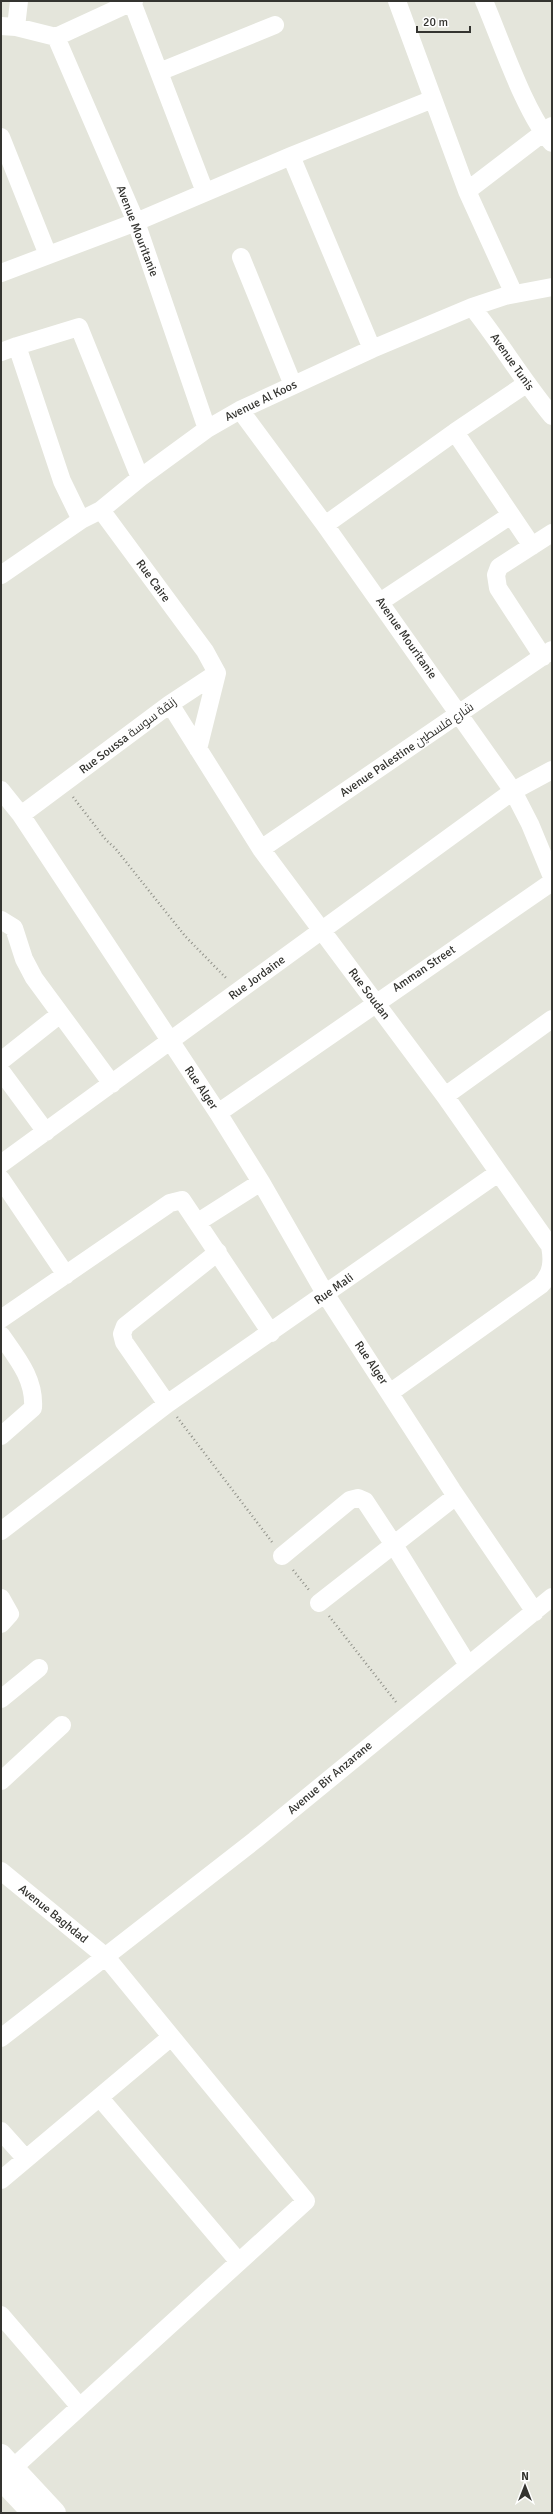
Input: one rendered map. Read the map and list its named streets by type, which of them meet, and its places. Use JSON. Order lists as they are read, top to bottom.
{
  "streets": {
    "street": [
      "Avenue Mouritanie",
      "Avenue Tunis",
      "Avenue Al Koos",
      "Rue Caire",
      "Rue Soussa زنقة سوسة",
      "Avenue Palestine شارع فلسطين",
      "Amman Street",
      "Rue Jordaine",
      "Rue Soudan",
      "Rue Alger",
      "Rue Mali",
      "Avenue Bir Anzarane",
      "Avenue Baghdad"
    ]
  },
  "crossings": [
    ["Avenue Mouritanie", "Avenue Al Koos"],
    ["Avenue Mouritanie", "Avenue Palestine شارع فلسطين"],
    ["Avenue Mouritanie", "Rue Jordaine"],
    ["Avenue Tunis", "Avenue Al Koos"],
    ["Avenue Al Koos", "Rue Caire"],
    ["Rue Caire", "Rue Soussa زنقة سوسة"],
    ["Rue Soussa زنقة سوسة", "Rue Soudan"],
    ["Rue Soussa زنقة سوسة", "Rue Alger"],
    ["Avenue Palestine شارع فلسطين", "Rue Soudan"],
    ["Amman Street", "Rue Soudan"],
    ["Amman Street", "Rue Alger"],
    ["Rue Jordaine", "Rue Soudan"],
    ["Rue Jordaine", "Rue Alger"],
    ["Rue Soudan", "Rue Alger"],
    ["Rue Soudan", "Rue Mali"],
    ["Rue Alger", "Rue Mali"],
    ["Rue Alger", "Avenue Bir Anzarane"],
    ["Avenue Bir Anzarane", "Avenue Baghdad"]
  ],
  "scale_bar": "20 m",
  "north": "top"
}
